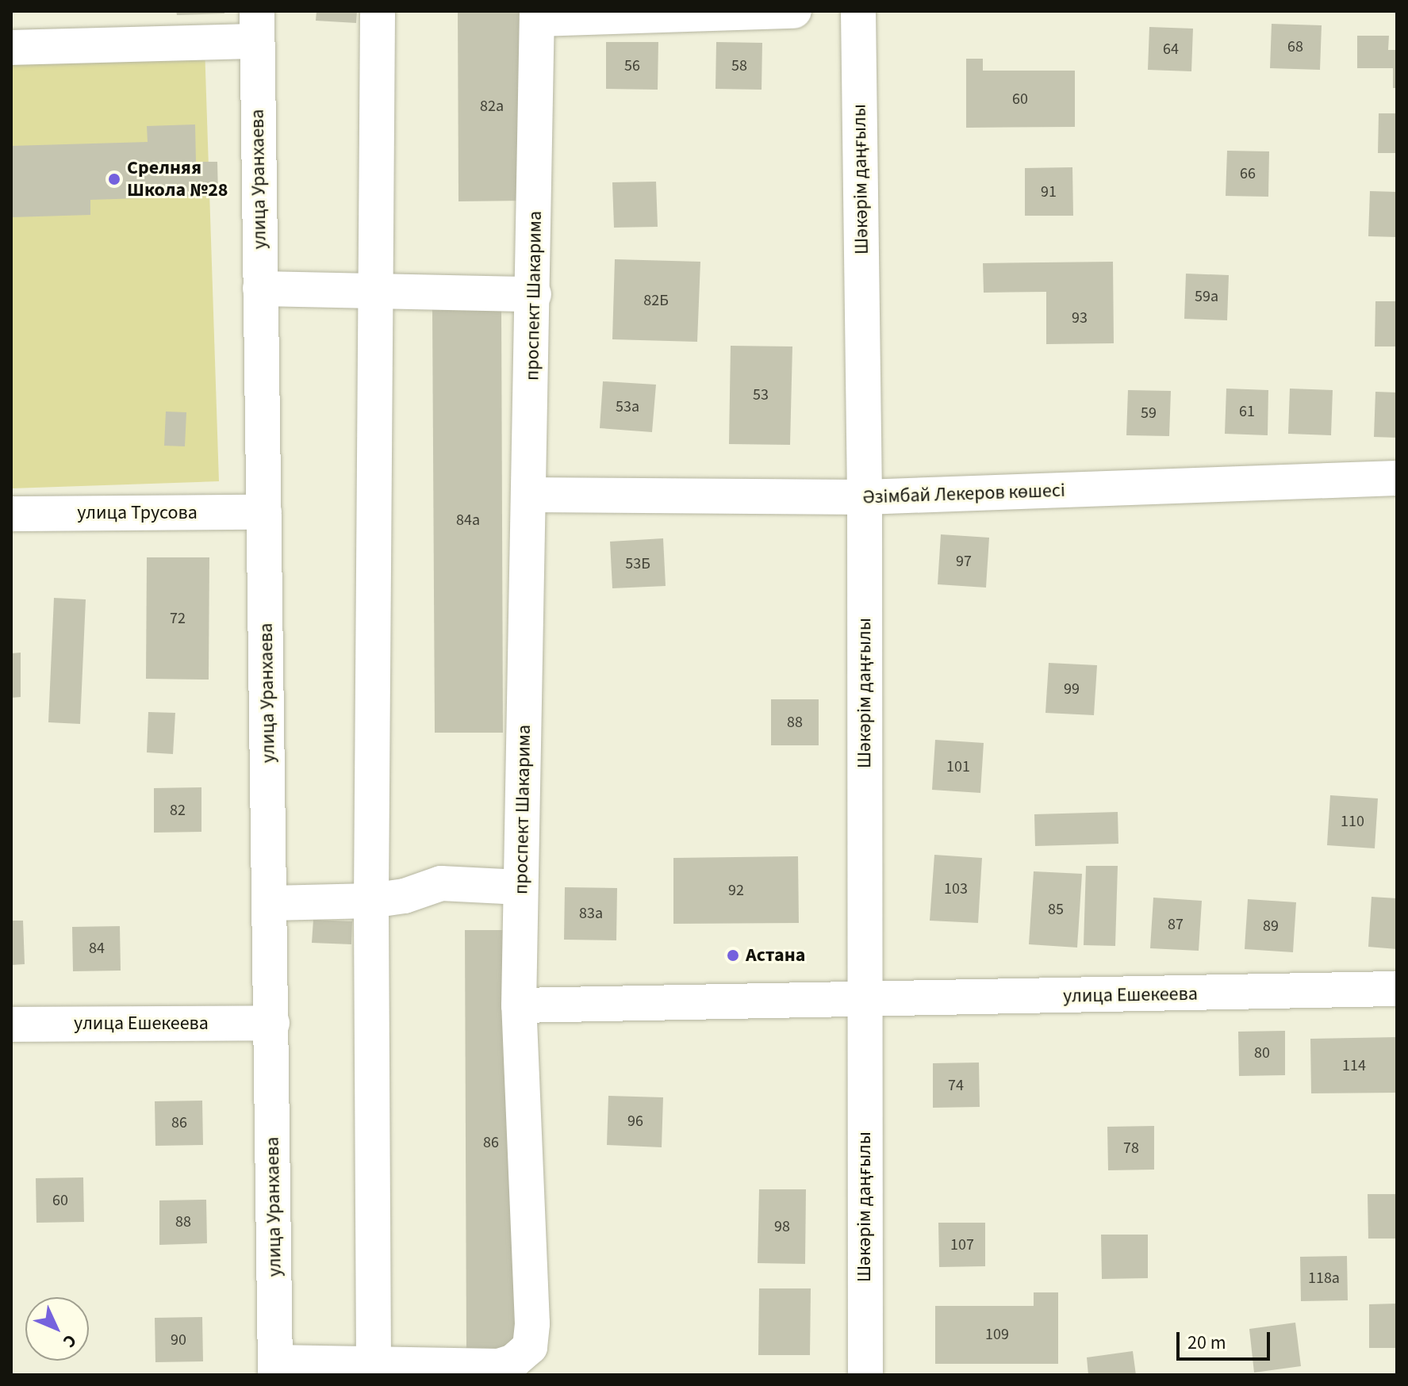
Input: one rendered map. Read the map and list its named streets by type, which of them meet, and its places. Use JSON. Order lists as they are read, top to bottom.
{
  "streets": {
    "street": [
      "улица Уранхаева",
      "Шәкәрім даңғылы",
      "проспект Шакарима",
      "Әзімбай Лекеров көшесі",
      "улица Трусова",
      "улица Ешекеева"
    ]
  },
  "crossings": [
    ["улица Уранхаева", "проспект Шакарима"],
    ["улица Уранхаева", "улица Трусова"],
    ["улица Уранхаева", "улица Ешекеева"],
    ["Шәкәрім даңғылы", "Әзімбай Лекеров көшесі"],
    ["Шәкәрім даңғылы", "улица Ешекеева"],
    ["проспект Шакарима", "Әзімбай Лекеров көшесі"],
    ["проспект Шакарима", "улица Ешекеева"]
  ],
  "places": ["Срелняя Школа №28", "Астана"],
  "house_numbers": [
    "68",
    "64",
    "56",
    "58",
    "60",
    "82а",
    "66",
    "91",
    "59а",
    "82Б",
    "93",
    "53",
    "53а",
    "61",
    "59",
    "84а",
    "97",
    "53Б",
    "72",
    "99",
    "88",
    "101",
    "82",
    "110",
    "103",
    "92",
    "85",
    "83а",
    "87",
    "89",
    "84",
    "80",
    "114",
    "74",
    "96",
    "86",
    "86",
    "78",
    "60",
    "88",
    "98",
    "107",
    "118а",
    "109",
    "90"
  ],
  "scale_bar": "20 m",
  "north": "bottom right"
}
